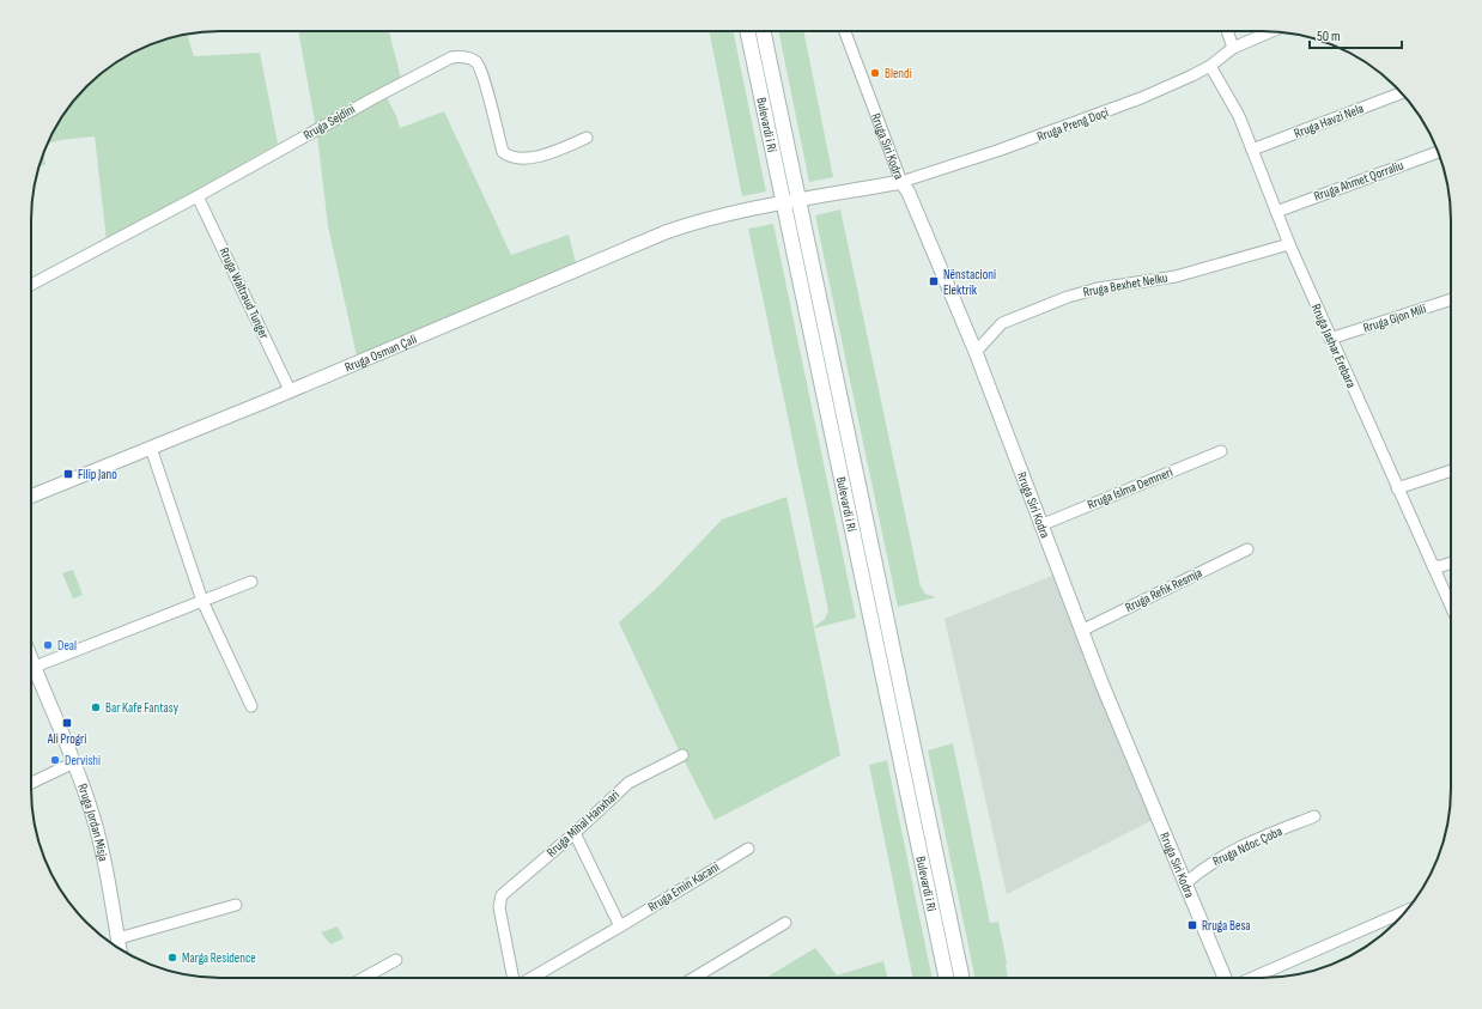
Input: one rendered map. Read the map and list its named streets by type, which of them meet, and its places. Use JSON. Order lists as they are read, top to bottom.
{
  "streets": {
    "main road": ["Bulevardi i Ri"],
    "street": [
      "Rruga Havzi Nela",
      "Rruga Sejdini",
      "Rruga Preng Doçi",
      "Rruga Siri Kodra",
      "Rruga Ahmet Qorraliu",
      "Rruga Bexhet Nelku",
      "Rruga Waltraud Tunger",
      "Rruga Gjon Mili",
      "Rruga Jashar Erebara",
      "Rruga Osman Çali",
      "Rruga Islma Demneri",
      "Rruga Refik Resmja",
      "Rruga Jordan Misja",
      "Rruga Mihal Hanxhari",
      "Rruga Ndoc Çoba",
      "Rruga Emin Kacani"
    ]
  },
  "crossings": [
    ["Rruga Havzi Nela", "Rruga Jashar Erebara"],
    ["Rruga Sejdini", "Rruga Waltraud Tunger"],
    ["Bulevardi i Ri", "Rruga Osman Çali"],
    ["Rruga Preng Doçi", "Rruga Siri Kodra"],
    ["Rruga Preng Doçi", "Rruga Jashar Erebara"],
    ["Rruga Preng Doçi", "Rruga Osman Çali"],
    ["Rruga Siri Kodra", "Rruga Bexhet Nelku"],
    ["Rruga Siri Kodra", "Rruga Osman Çali"],
    ["Rruga Siri Kodra", "Rruga Islma Demneri"],
    ["Rruga Siri Kodra", "Rruga Refik Resmja"],
    ["Rruga Siri Kodra", "Rruga Ndoc Çoba"],
    ["Rruga Ahmet Qorraliu", "Rruga Jashar Erebara"],
    ["Rruga Bexhet Nelku", "Rruga Jashar Erebara"],
    ["Rruga Waltraud Tunger", "Rruga Osman Çali"],
    ["Rruga Gjon Mili", "Rruga Jashar Erebara"]
  ],
  "places": {
    "other": [
      "Blendi",
      "Deal",
      "Bar Kafe Fantasy",
      "Dervishi",
      "Marga Residence"
    ],
    "transit": [
      "Nënstacioni Elektrik",
      "Filip Jano",
      "Ali Progri",
      "Rruga Besa"
    ]
  },
  "scale_bar": "50 m"
}
